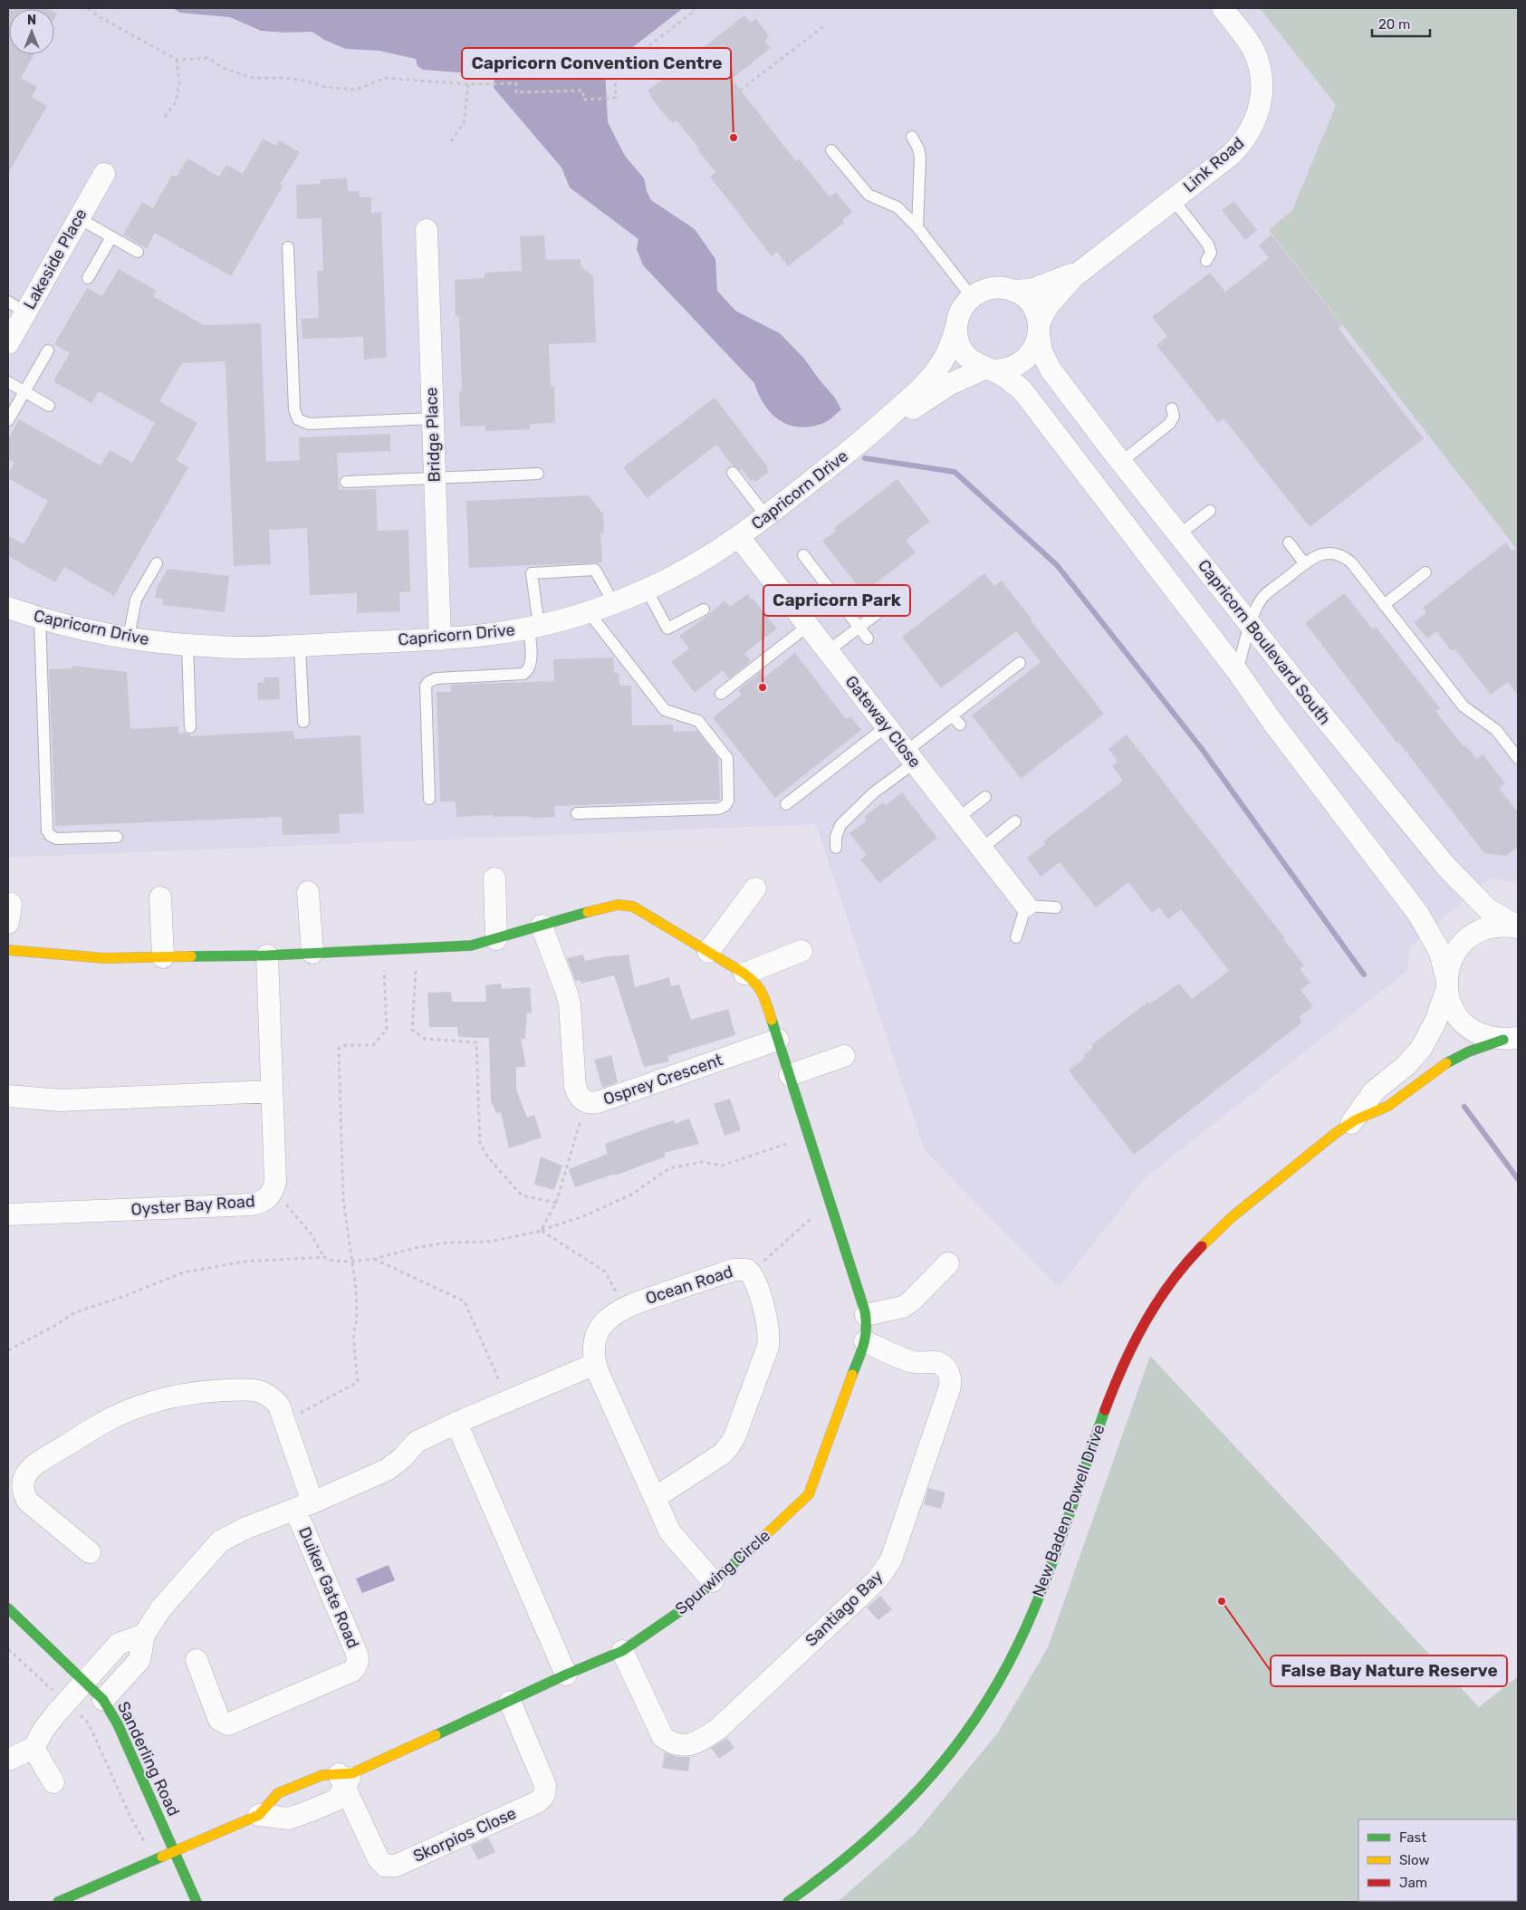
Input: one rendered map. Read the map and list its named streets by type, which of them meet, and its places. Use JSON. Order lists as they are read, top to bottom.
{
  "streets": {
    "street": [
      "Link Road",
      "Lakeside Place",
      "Bridge Place",
      "Capricorn Drive",
      "Capricorn Boulevard South",
      "Gateway Close",
      "Osprey Crescent",
      "Oyster Bay Road",
      "Ocean Road",
      "New Baden Powell Drive",
      "Spurwing Circle",
      "Duiker Gate Road",
      "Santiago Bay",
      "Sanderling Road",
      "Skorpios Close"
    ]
  },
  "crossings": [
    ["Link Road", "Capricorn Drive"],
    ["Link Road", "Capricorn Boulevard South"],
    ["Bridge Place", "Capricorn Drive"],
    ["Capricorn Drive", "Capricorn Boulevard South"],
    ["Capricorn Drive", "Gateway Close"],
    ["Capricorn Boulevard South", "New Baden Powell Drive"],
    ["Osprey Crescent", "Spurwing Circle"],
    ["Ocean Road", "Spurwing Circle"],
    ["Ocean Road", "Duiker Gate Road"],
    ["Spurwing Circle", "Santiago Bay"],
    ["Spurwing Circle", "Sanderling Road"],
    ["Spurwing Circle", "Skorpios Close"],
    ["Duiker Gate Road", "Sanderling Road"]
  ],
  "places": ["Capricorn Convention Centre", "Capricorn Park", "False Bay Nature Reserve"],
  "legend": ["Fast", "Slow", "Jam"],
  "scale_bar": "20 m",
  "north": "top"
}
